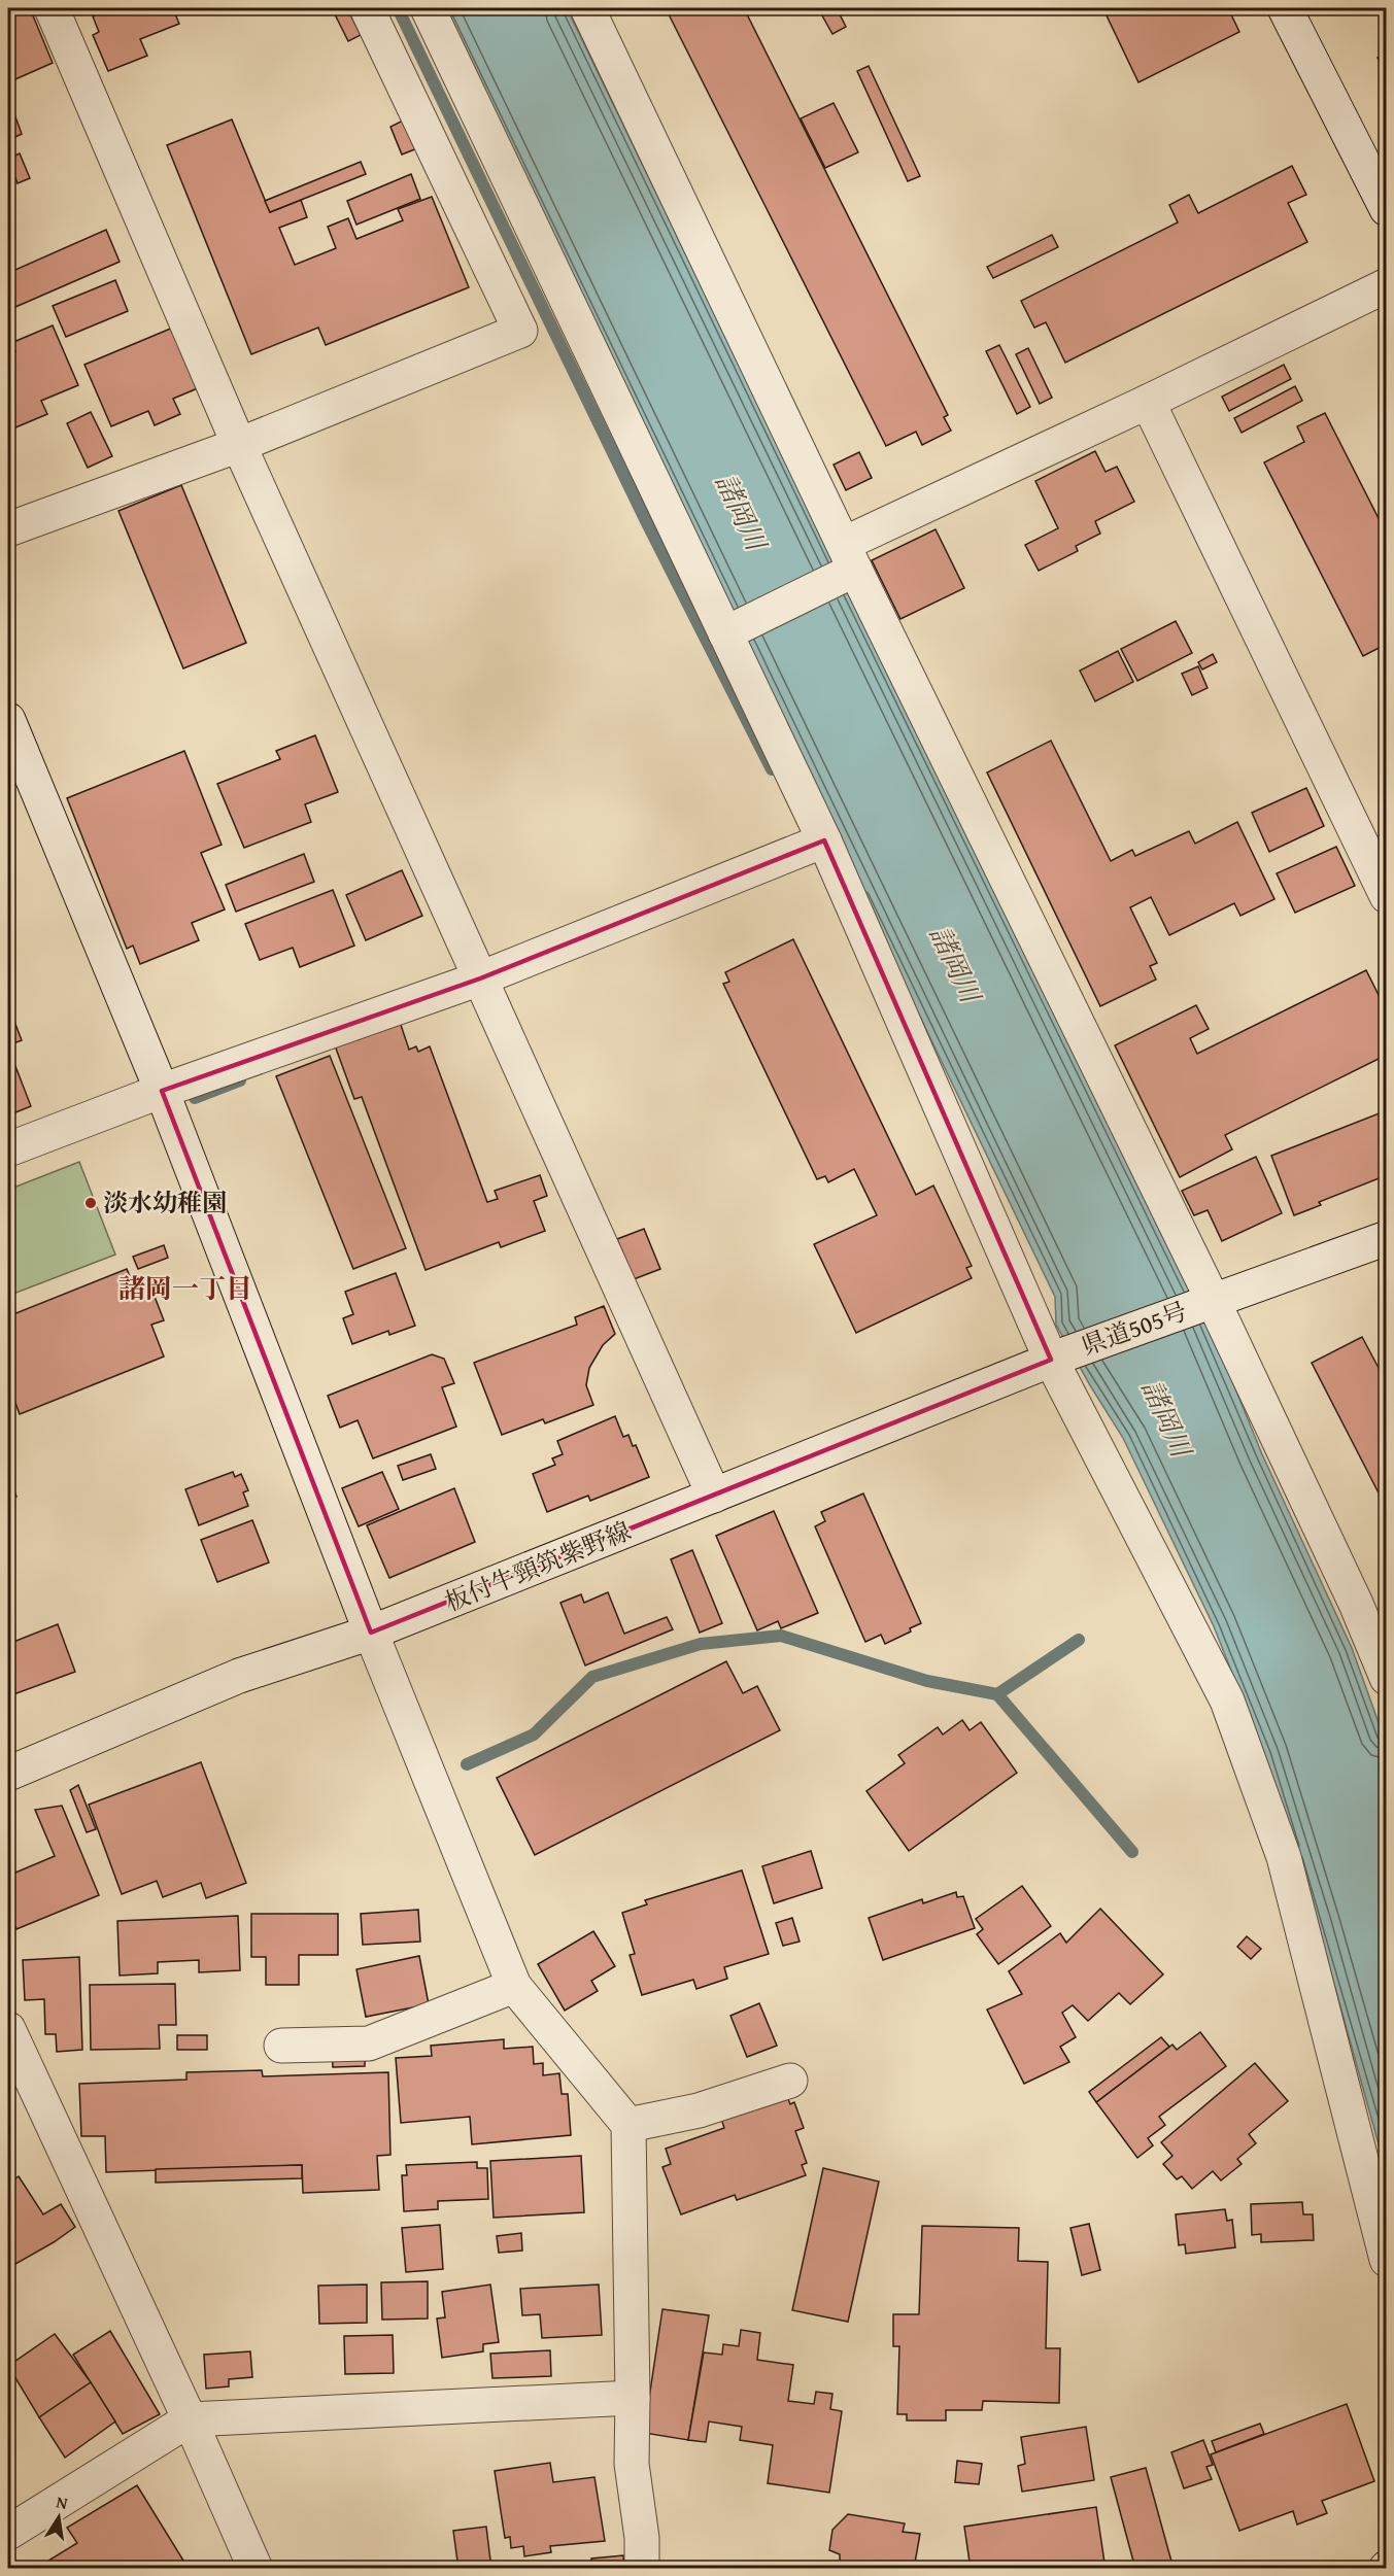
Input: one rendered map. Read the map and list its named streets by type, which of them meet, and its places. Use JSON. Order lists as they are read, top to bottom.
{
  "streets": {
    "street": ["県道505号", "板付牛頸筑紫野線"]
  },
  "crossings": [
    ["県道505号", "板付牛頸筑紫野線"]
  ],
  "districts": ["諸岡一丁目"],
  "water": ["諸岡川"],
  "places": ["淡水幼稚園"],
  "north": "top"
}
